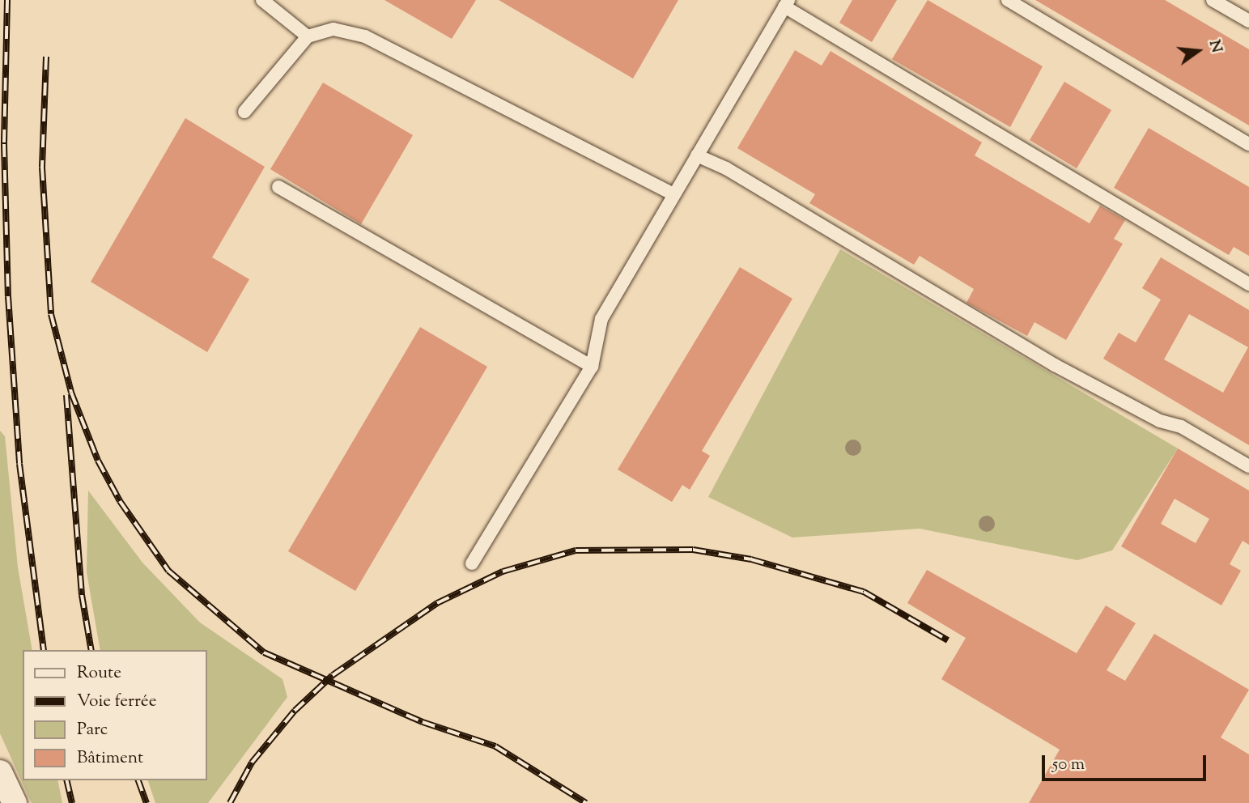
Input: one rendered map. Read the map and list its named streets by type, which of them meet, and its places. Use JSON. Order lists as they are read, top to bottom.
{
  "legend": [
    "Route",
    "Voie ferrée",
    "Parc",
    "Bâtiment"
  ],
  "scale_bar": "50 m",
  "north": "right"
}
